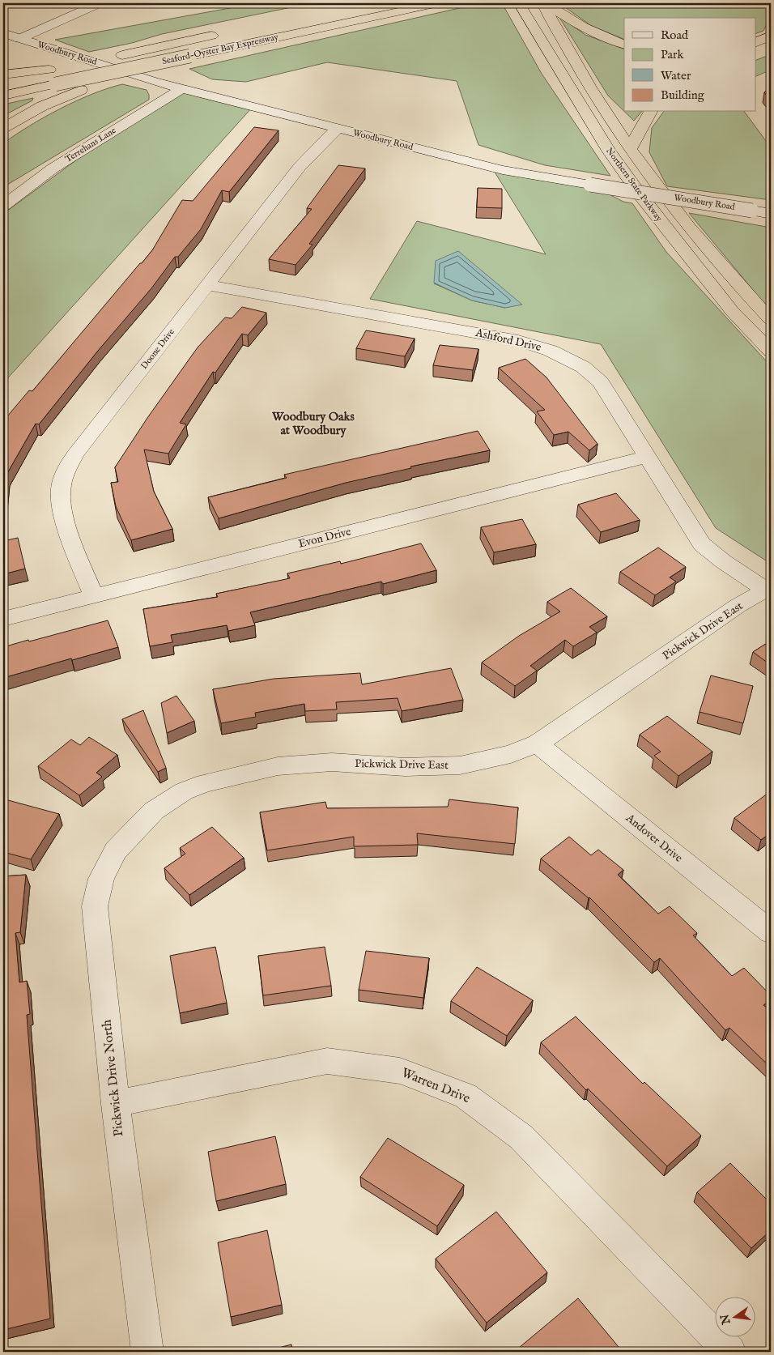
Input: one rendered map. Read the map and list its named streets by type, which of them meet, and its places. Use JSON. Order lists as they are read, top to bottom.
{
  "streets": {
    "highway": ["Seaford-Oyster Bay Expressway", "Northern State Parkway"],
    "street": [
      "Woodbury Road",
      "Terrehans Lane",
      "Ashford Drive",
      "Doone Drive",
      "Evon Drive",
      "Pickwick Drive East",
      "Andover Drive",
      "Pickwick Drive North",
      "Warren Drive"
    ]
  },
  "crossings": [
    ["Woodbury Road", "Terrehans Lane"],
    ["Woodbury Road", "Doone Drive"],
    ["Ashford Drive", "Doone Drive"],
    ["Ashford Drive", "Evon Drive"],
    ["Ashford Drive", "Pickwick Drive East"],
    ["Doone Drive", "Evon Drive"],
    ["Pickwick Drive East", "Andover Drive"],
    ["Pickwick Drive East", "Pickwick Drive North"],
    ["Pickwick Drive North", "Warren Drive"]
  ],
  "districts": ["Woodbury Oaks at Woodbury"],
  "legend": [
    "Road",
    "Park",
    "Water",
    "Building"
  ],
  "north": "left"
}
